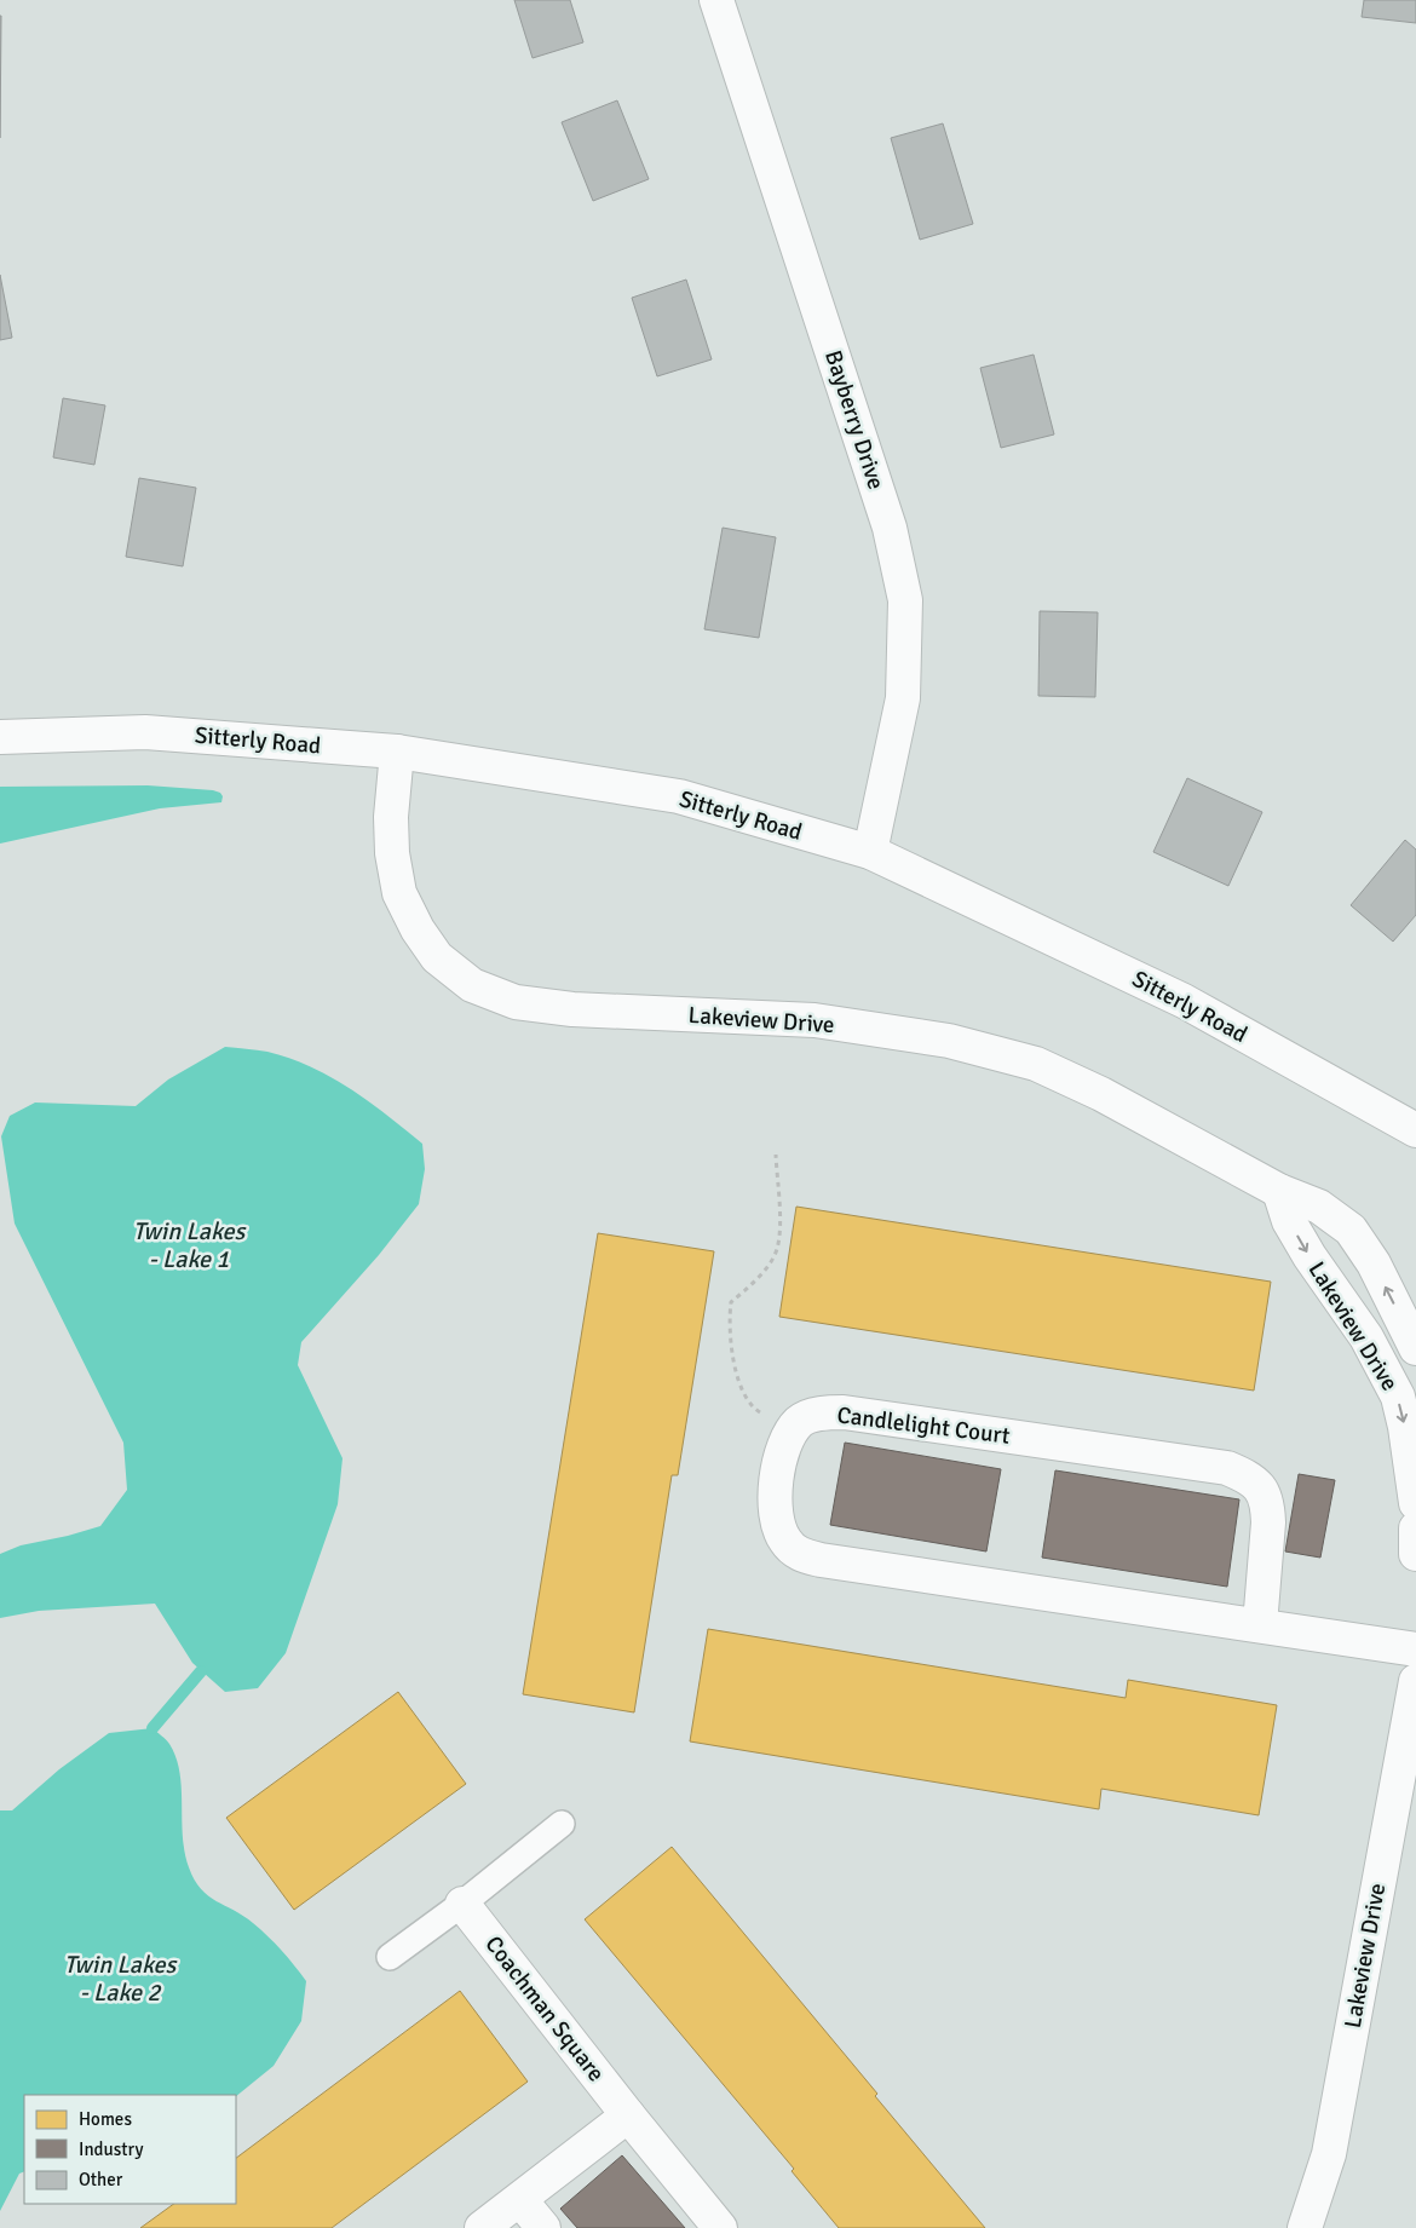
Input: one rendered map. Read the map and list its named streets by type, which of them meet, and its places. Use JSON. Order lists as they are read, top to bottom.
{
  "streets": {
    "street": [
      "Bayberry Drive",
      "Sitterly Road",
      "Lakeview Drive",
      "Candlelight Court",
      "Coachman Square"
    ]
  },
  "crossings": [
    ["Bayberry Drive", "Sitterly Road"],
    ["Sitterly Road", "Lakeview Drive"]
  ],
  "water": ["Twin Lakes - Lake 1", "Twin Lakes - Lake 2"],
  "legend": ["Homes", "Industry", "Other"]
}
